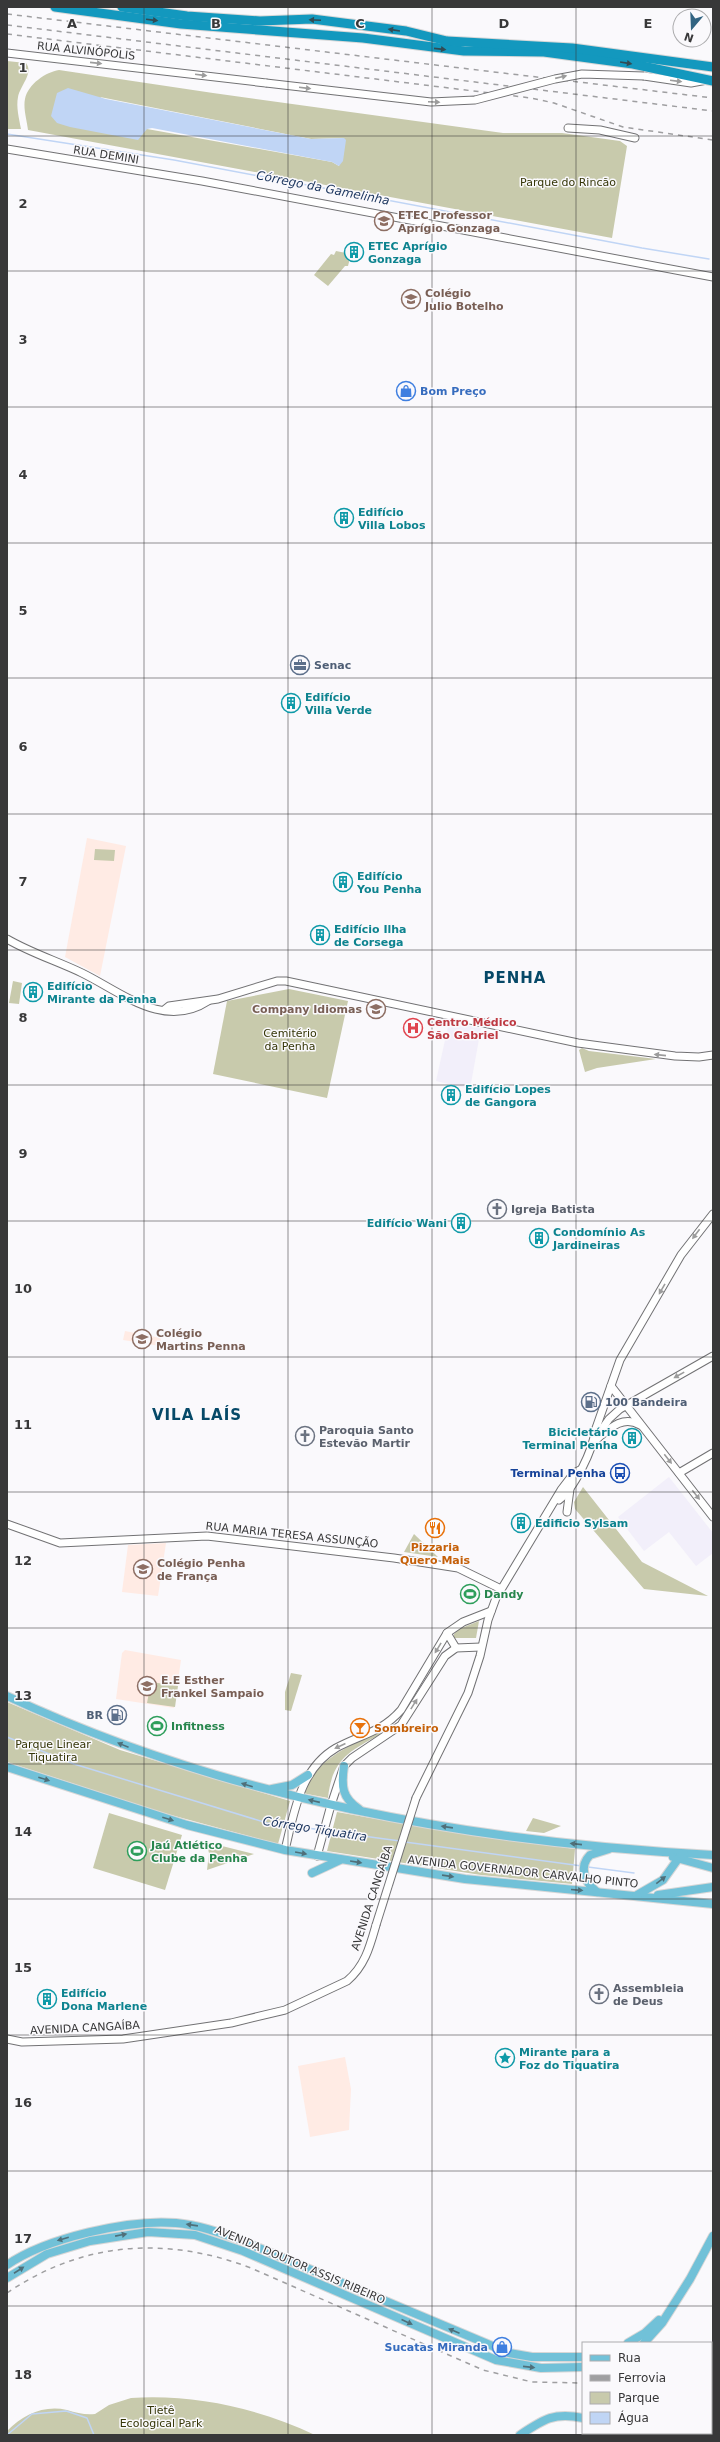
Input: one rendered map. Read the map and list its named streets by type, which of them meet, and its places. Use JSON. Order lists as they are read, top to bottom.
{
  "streets": {
    "main road": ["AVENIDA GOVERNADOR CARVALHO PINTO", "AVENIDA DOUTOR ASSIS RIBEIRO"],
    "street": [
      "RUA ALVINÓPOLIS",
      "RUA DEMINI",
      "RUA MARIA TERESA ASSUNÇÃO",
      "AVENIDA CANGAÍBA"
    ]
  },
  "crossings": [
    ["RUA MARIA TERESA ASSUNÇÃO", "AVENIDA CANGAÍBA"]
  ],
  "one_way": ["RUA ALVINÓPOLIS"],
  "districts": ["PENHA", "VILA LAÍS"],
  "water": ["Córrego da Gamelinha", "Córrego Tiquatira"],
  "parks": [
    "Parque do Rincão",
    "Cemitério da Penha",
    "Parque Linear Tiquatira",
    "Tietê Ecological Park"
  ],
  "places": {
    "school or university": [
      "ETEC Professor Aprígio Gonzaga",
      "Colégio Julio Botelho",
      "Company Idiomas",
      "Colégio Martins Penna",
      "Colégio Penha de França",
      "E.E Esther Frankel Sampaio"
    ],
    "building": [
      "ETEC Aprígio Gonzaga",
      "Edifício Villa Lobos",
      "Edifício Villa Verde",
      "Edifício You Penha",
      "Edifício Ilha de Corsega",
      "Edifício Mirante da Penha",
      "Edifício Lopes de Gangora",
      "Edifício Wani",
      "Condomínio As Jardineiras",
      "Bicicletário Terminal Penha",
      "Edificio Sylsam",
      "Edifício Dona Marlene"
    ],
    "shop": ["Bom Preço", "Sucatas Miranda"],
    "office": ["Senac"],
    "hospital": ["Centro Médico São Gabriel"],
    "church": ["Igreja Batista", "Paroquia Santo Estevão Martir", "Assembleia de Deus"],
    "fuel station": ["100 Bandeira", "BR"],
    "bus stop": ["Terminal Penha"],
    "restaurant": ["Pizzaria Quero Mais"],
    "sports": ["Dandy", "Infitness", "Jaú Atlético Clube da Penha"],
    "bar": ["Sombreiro"],
    "place": ["Mirante para a Foz do Tiquatira"]
  },
  "legend": [
    "Rua",
    "Ferrovia",
    "Parque",
    "Água"
  ],
  "north": "bottom",
  "grid": {
    "columns": [
      "A",
      "B",
      "C",
      "D",
      "E"
    ],
    "rows": [
      "1",
      "2",
      "3",
      "4",
      "5",
      "6",
      "7",
      "8",
      "9",
      "10",
      "11",
      "12",
      "13",
      "14",
      "15",
      "16",
      "17",
      "18"
    ]
  }
}
